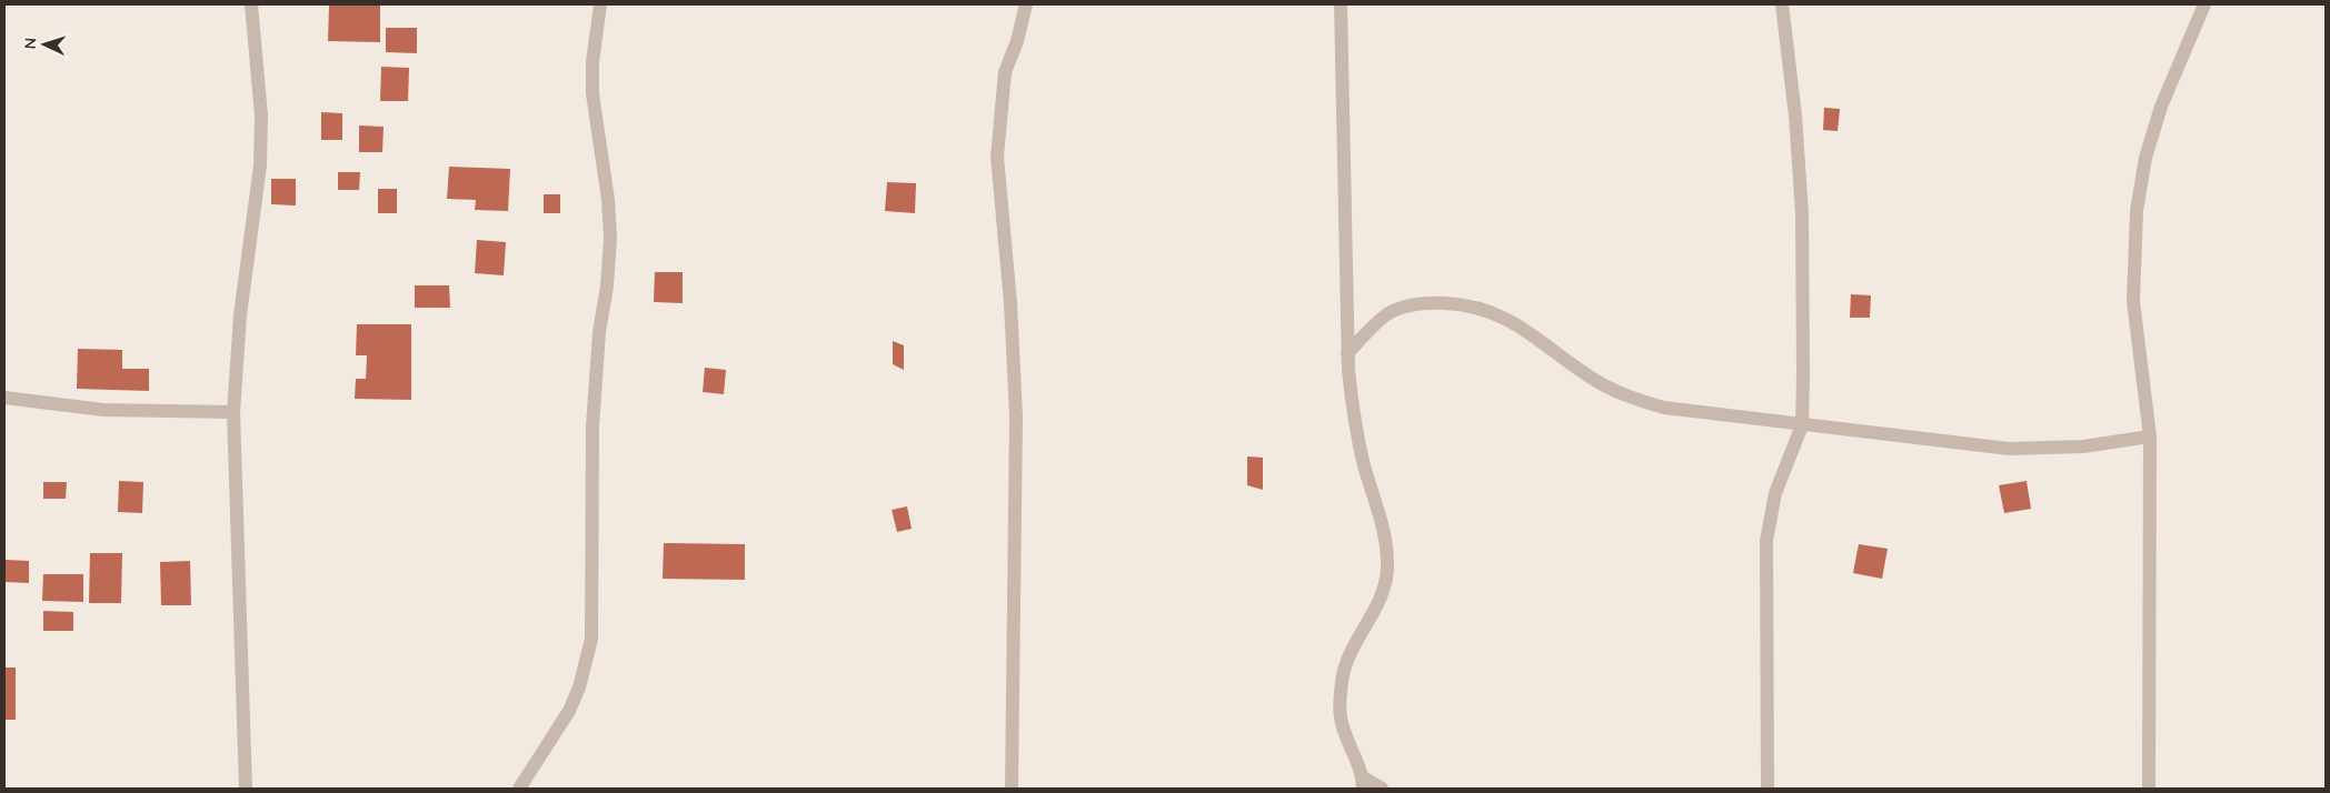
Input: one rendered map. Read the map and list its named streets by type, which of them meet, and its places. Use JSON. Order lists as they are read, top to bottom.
{
  "north": "left"
}
